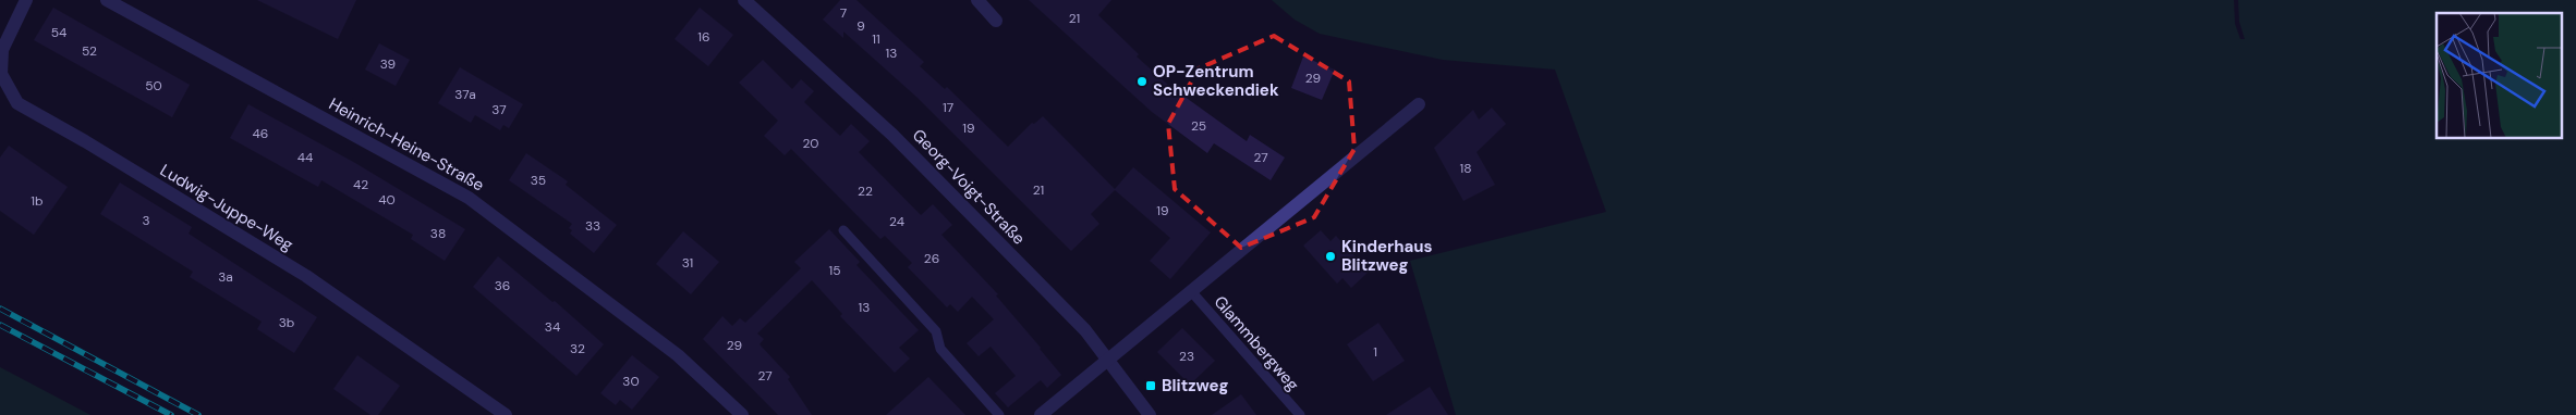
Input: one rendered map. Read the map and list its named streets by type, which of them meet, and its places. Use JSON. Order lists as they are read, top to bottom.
{
  "streets": {
    "street": ["Heinrich-Heine-Straße", "Georg-Voigt-Straße", "Ludwig-Juppe-Weg"],
    "lane": ["Glammbergweg"]
  },
  "places": {
    "other": ["OP-Zentrum Schweckendiek", "Kinderhaus Blitzweg"],
    "transit": ["Blitzweg"]
  },
  "house_numbers": [
    "7",
    "21",
    "9",
    "54",
    "16",
    "11",
    "52",
    "13",
    "39",
    "29",
    "50",
    "37a",
    "17",
    "37",
    "25",
    "19",
    "46",
    "20",
    "44",
    "27",
    "18",
    "35",
    "42",
    "21",
    "22",
    "40",
    "1b",
    "19",
    "3",
    "24",
    "33",
    "38",
    "26",
    "31",
    "15",
    "3a",
    "36",
    "13",
    "3b",
    "34",
    "29",
    "32",
    "1",
    "23",
    "27",
    "30"
  ]
}
